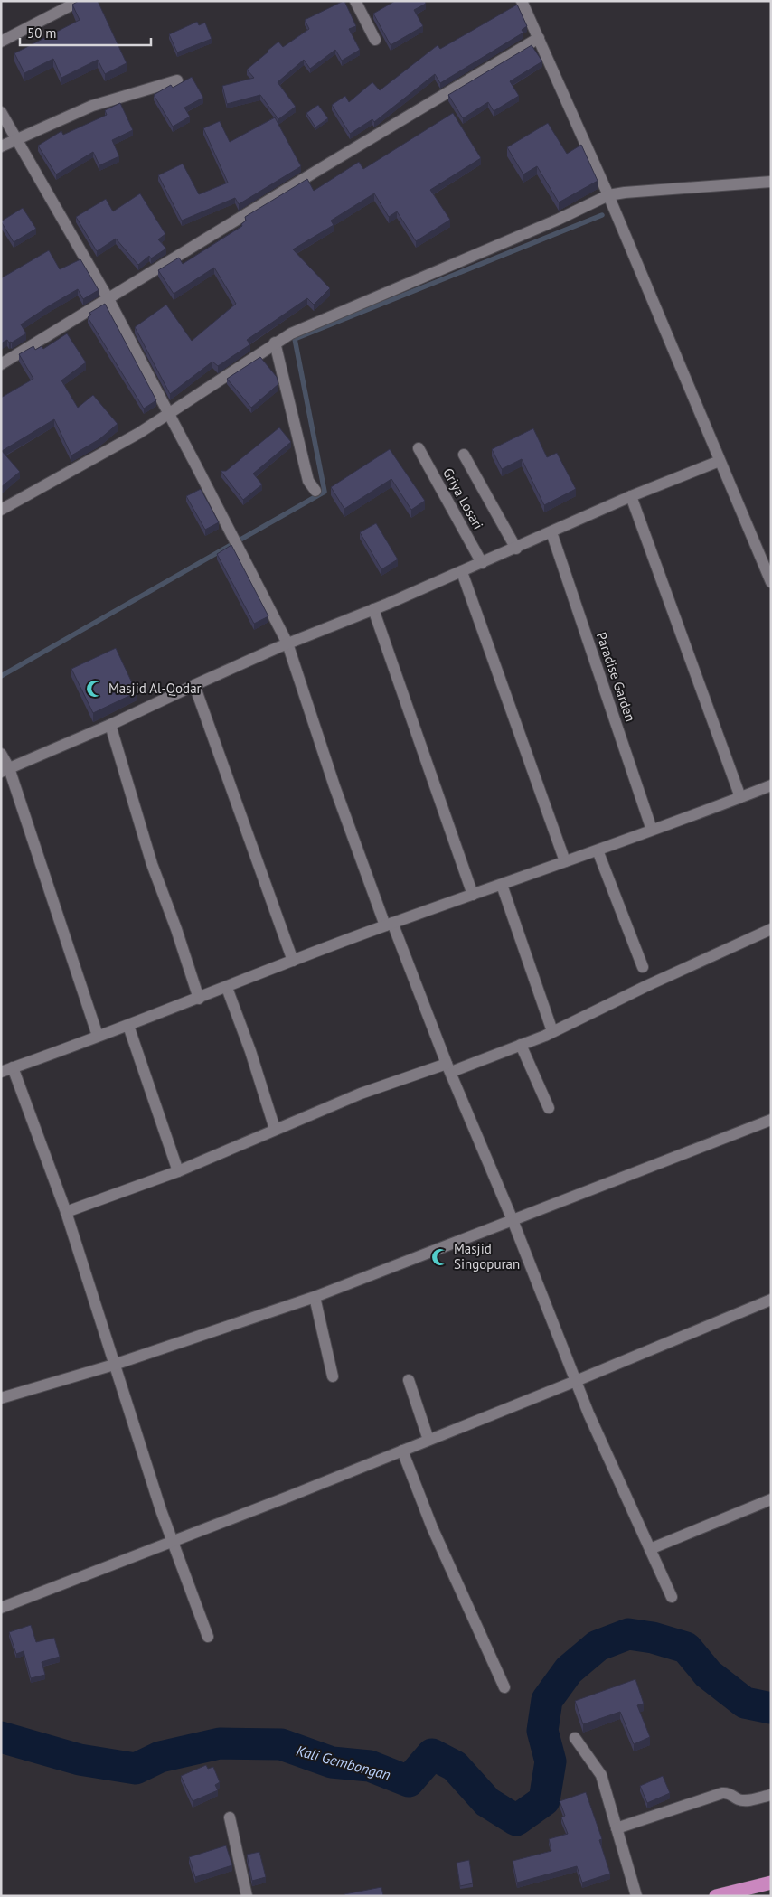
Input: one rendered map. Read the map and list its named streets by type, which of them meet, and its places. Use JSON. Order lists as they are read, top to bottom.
{
  "streets": {
    "street": ["Griya Losari", "Paradise Garden"]
  },
  "water": ["Kali Gembongan"],
  "places": {
    "mosque": ["Masjid Al-Qodar", "Masjid Singopuran"]
  },
  "scale_bar": "50 m"
}
